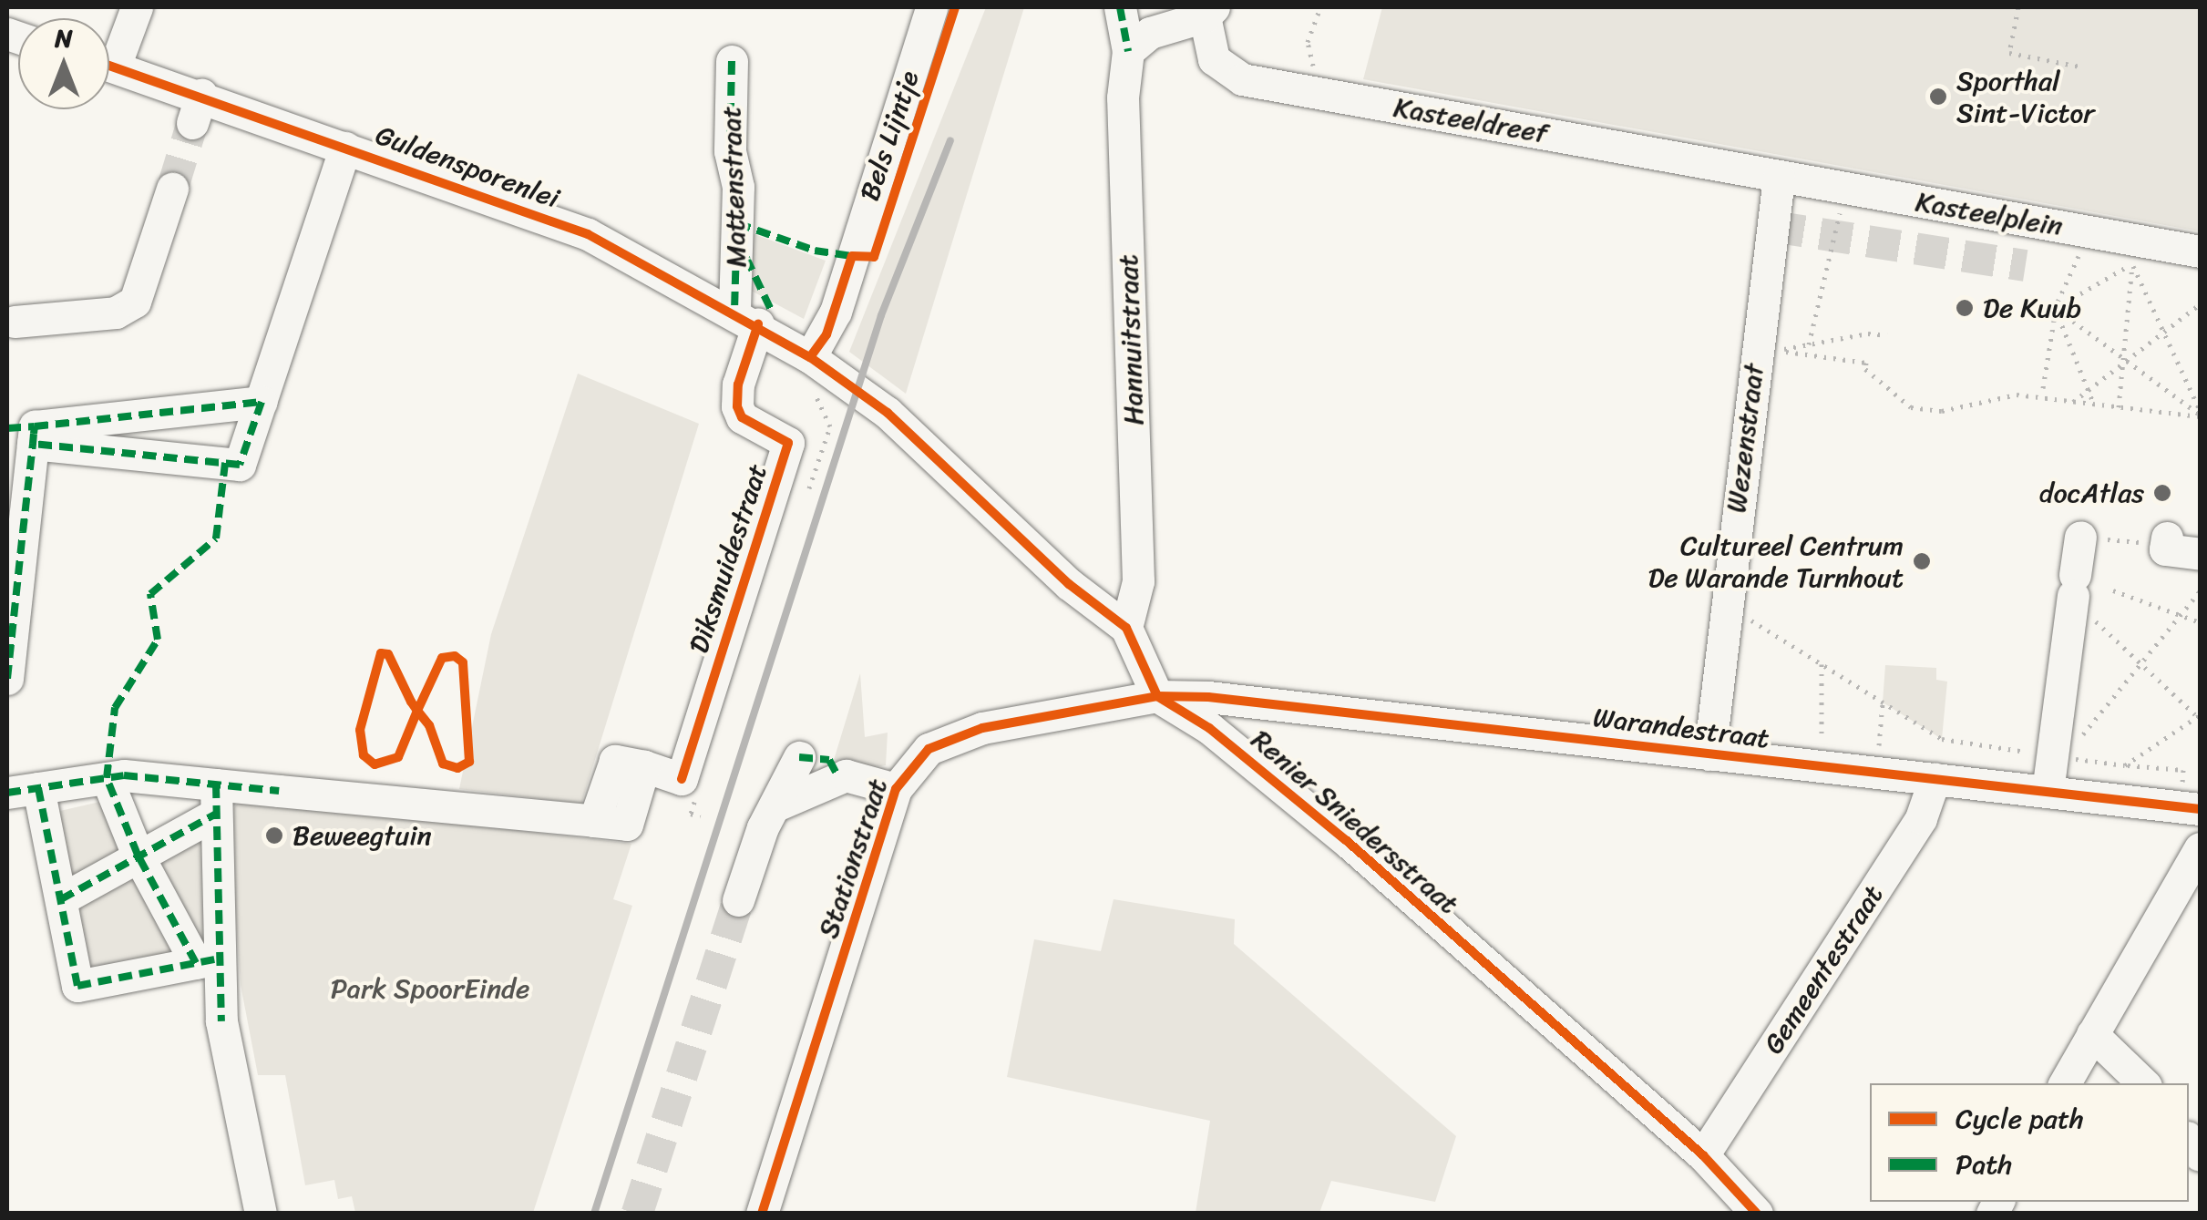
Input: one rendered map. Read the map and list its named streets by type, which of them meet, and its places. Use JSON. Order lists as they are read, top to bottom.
{
  "streets": {
    "street": [
      "Kasteeldreef",
      "Guldensporenlei",
      "Mattenstraat",
      "Kasteelplein",
      "Hannuitstraat",
      "Wezenstraat",
      "Diksmuidestraat",
      "Warandestraat",
      "Renier Sniedersstraat",
      "Stationstraat",
      "Gemeentestraat"
    ],
    "cycle path": ["Bels Lijntje"]
  },
  "crossings": [
    ["Kasteeldreef", "Kasteelplein"],
    ["Kasteeldreef", "Wezenstraat"],
    ["Guldensporenlei", "Mattenstraat"],
    ["Guldensporenlei", "Diksmuidestraat"],
    ["Mattenstraat", "Diksmuidestraat"],
    ["Kasteelplein", "Wezenstraat"],
    ["Wezenstraat", "Warandestraat"],
    ["Warandestraat", "Renier Sniedersstraat"],
    ["Warandestraat", "Stationstraat"],
    ["Warandestraat", "Gemeentestraat"],
    ["Renier Sniedersstraat", "Stationstraat"],
    ["Renier Sniedersstraat", "Gemeentestraat"]
  ],
  "parks": ["Park SpoorEinde"],
  "places": [
    "Sporthal Sint-Victor",
    "De Kuub",
    "docAtlas",
    "Cultureel Centrum De Warande Turnhout",
    "Beweegtuin"
  ],
  "legend": ["Cycle path", "Path"],
  "north": "top"
}
